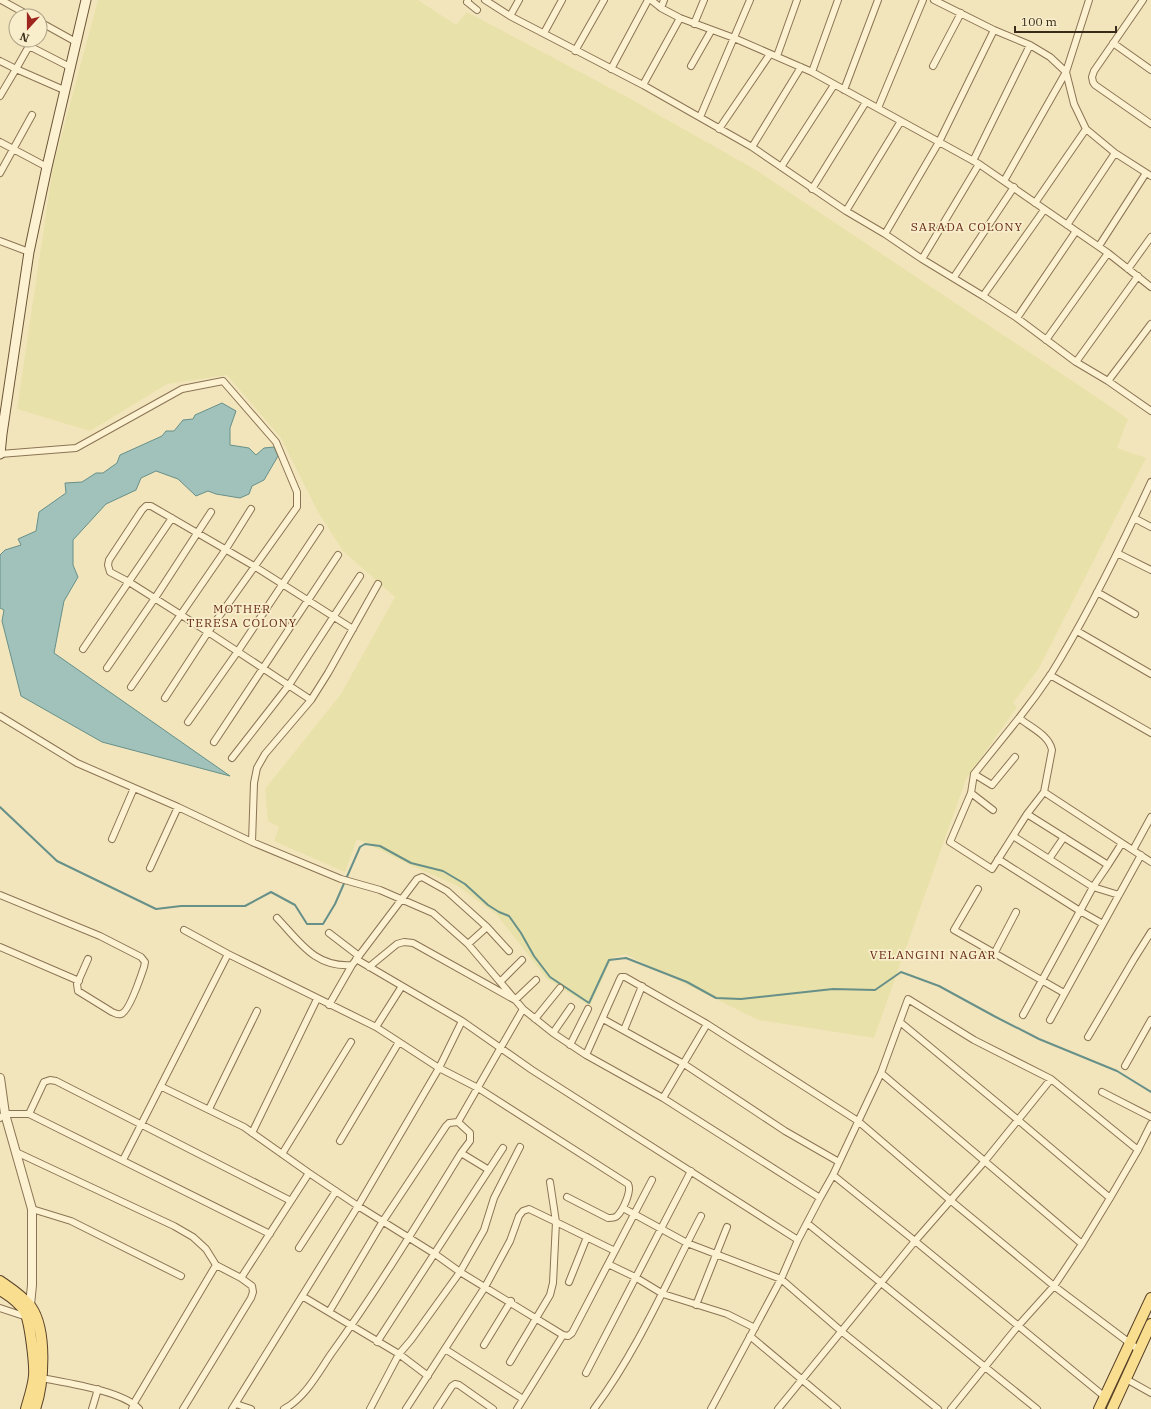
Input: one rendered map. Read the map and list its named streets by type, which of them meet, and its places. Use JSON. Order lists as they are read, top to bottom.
{
  "districts": ["SARADA COLONY", "MOTHER TERESA COLONY", "VELANGINI NAGAR"],
  "scale_bar": "100 m",
  "north": "bottom"
}
